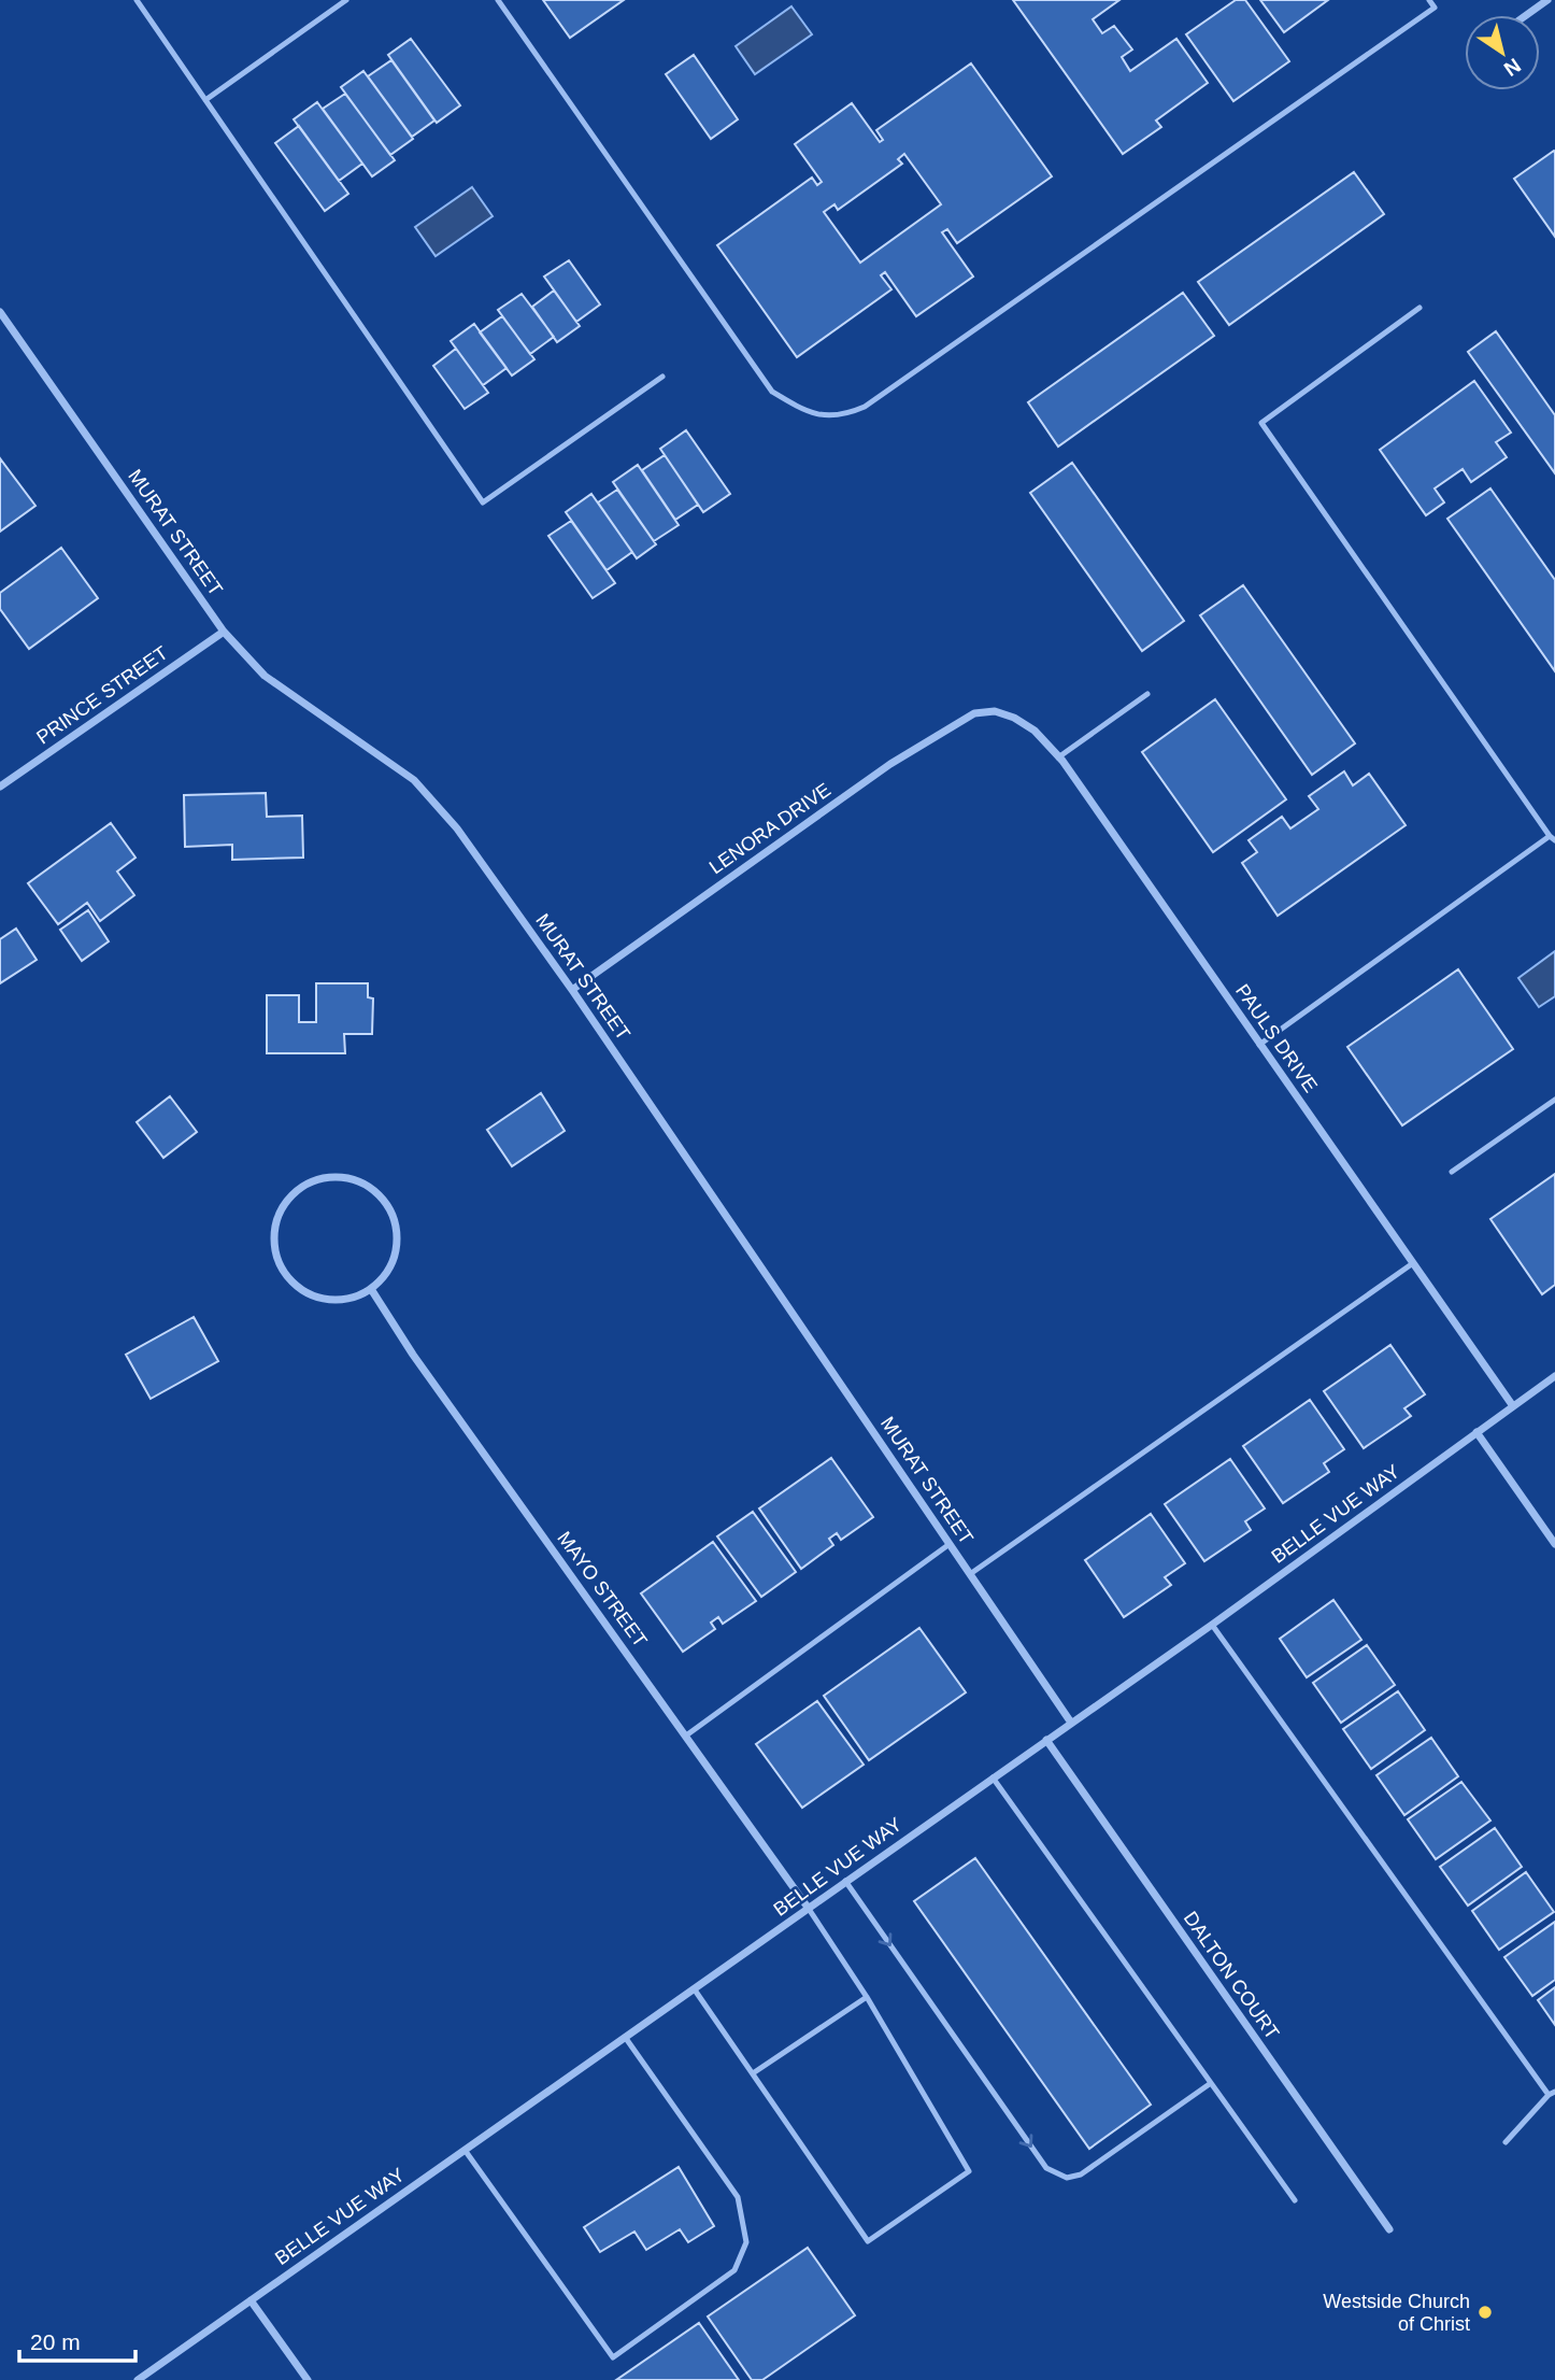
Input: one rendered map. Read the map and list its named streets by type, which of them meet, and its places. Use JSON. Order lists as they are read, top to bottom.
{
  "streets": {
    "street": [
      "MURAT STREET",
      "PRINCE STREET",
      "LENORA DRIVE",
      "PAULS DRIVE",
      "BELLE VUE WAY",
      "MAYO STREET",
      "DALTON COURT"
    ]
  },
  "crossings": [
    ["MURAT STREET", "PRINCE STREET"],
    ["MURAT STREET", "LENORA DRIVE"],
    ["MURAT STREET", "BELLE VUE WAY"],
    ["LENORA DRIVE", "PAULS DRIVE"],
    ["PAULS DRIVE", "BELLE VUE WAY"],
    ["BELLE VUE WAY", "MAYO STREET"],
    ["BELLE VUE WAY", "DALTON COURT"]
  ],
  "places": ["Westside Church of Christ"],
  "scale_bar": "20 m",
  "north": "bottom right"
}
